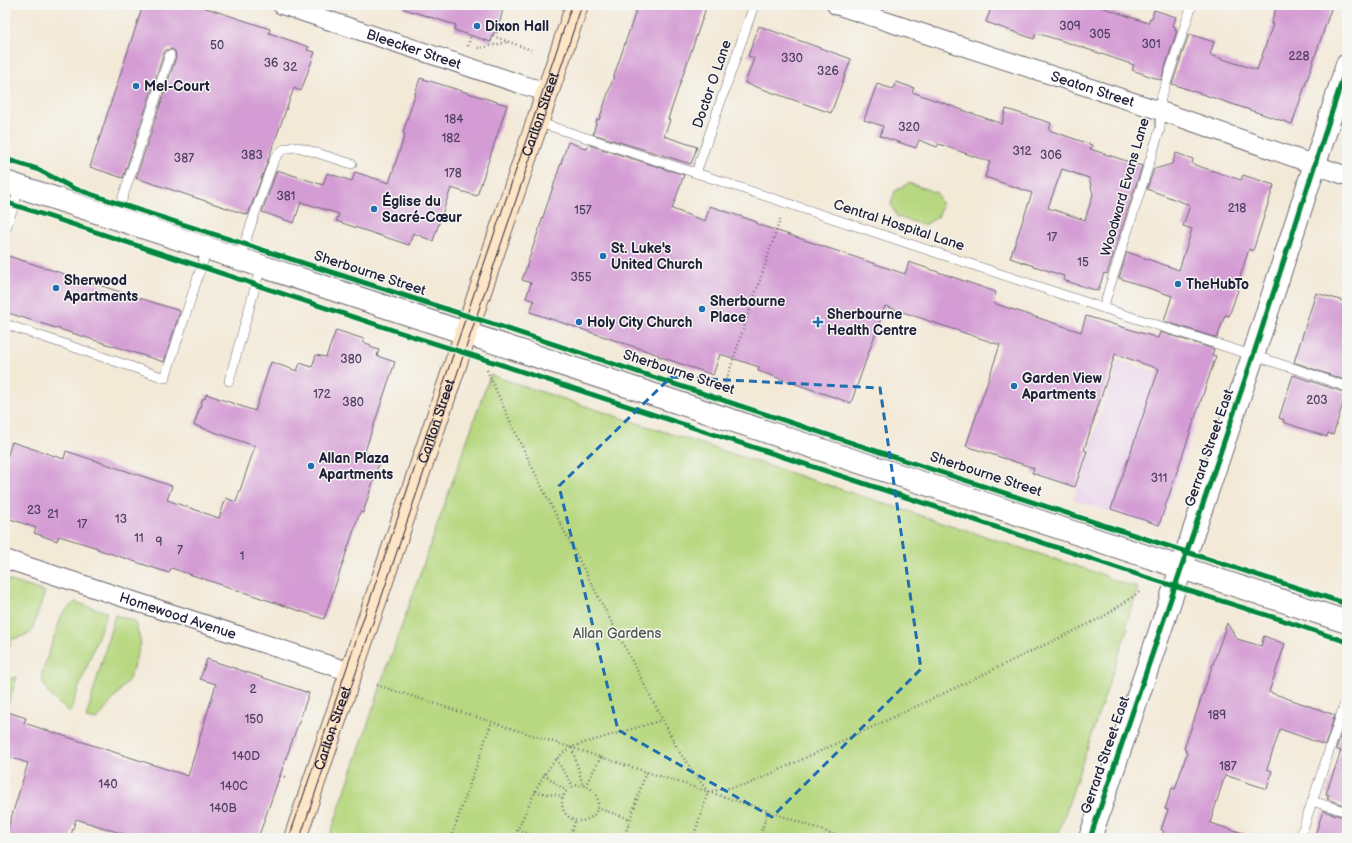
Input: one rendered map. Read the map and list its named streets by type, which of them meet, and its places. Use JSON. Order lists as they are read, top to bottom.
{
  "streets": {
    "main road": ["Carlton Street"],
    "street": [
      "Bleecker Street",
      "Seaton Street",
      "Sherbourne Street",
      "Gerrard Street East",
      "Homewood Avenue"
    ],
    "lane": ["Doctor O Lane", "Woodward Evans Lane", "Central Hospital Lane"]
  },
  "crossings": [
    ["Bleecker Street", "Carlton Street"],
    ["Doctor O Lane", "Central Hospital Lane"],
    ["Seaton Street", "Woodward Evans Lane"],
    ["Seaton Street", "Gerrard Street East"],
    ["Carlton Street", "Central Hospital Lane"],
    ["Carlton Street", "Sherbourne Street"],
    ["Carlton Street", "Homewood Avenue"],
    ["Woodward Evans Lane", "Central Hospital Lane"],
    ["Central Hospital Lane", "Gerrard Street East"],
    ["Sherbourne Street", "Gerrard Street East"]
  ],
  "parks": ["Allan Gardens"],
  "places": {
    "other": [
      "Dixon Hall",
      "Mel-Court",
      "Église du Sacré-Cœur",
      "St. Luke's United Church",
      "TheHubTo",
      "Sherwood Apartments",
      "Sherbourne Place",
      "Holy City Church",
      "Garden View Apartments",
      "Allan Plaza Apartments"
    ],
    "health": ["Sherbourne Health Centre"]
  },
  "house_numbers": [
    "309",
    "305",
    "301",
    "50",
    "228",
    "330",
    "36",
    "32",
    "326",
    "184",
    "320",
    "182",
    "312",
    "383",
    "306",
    "387",
    "178",
    "381",
    "218",
    "157",
    "17",
    "15",
    "355",
    "380",
    "172",
    "203",
    "380",
    "311",
    "23",
    "21",
    "13",
    "17",
    "11",
    "9",
    "7",
    "1",
    "2",
    "189",
    "150",
    "140D",
    "187",
    "140",
    "140C",
    "140B"
  ]
}
